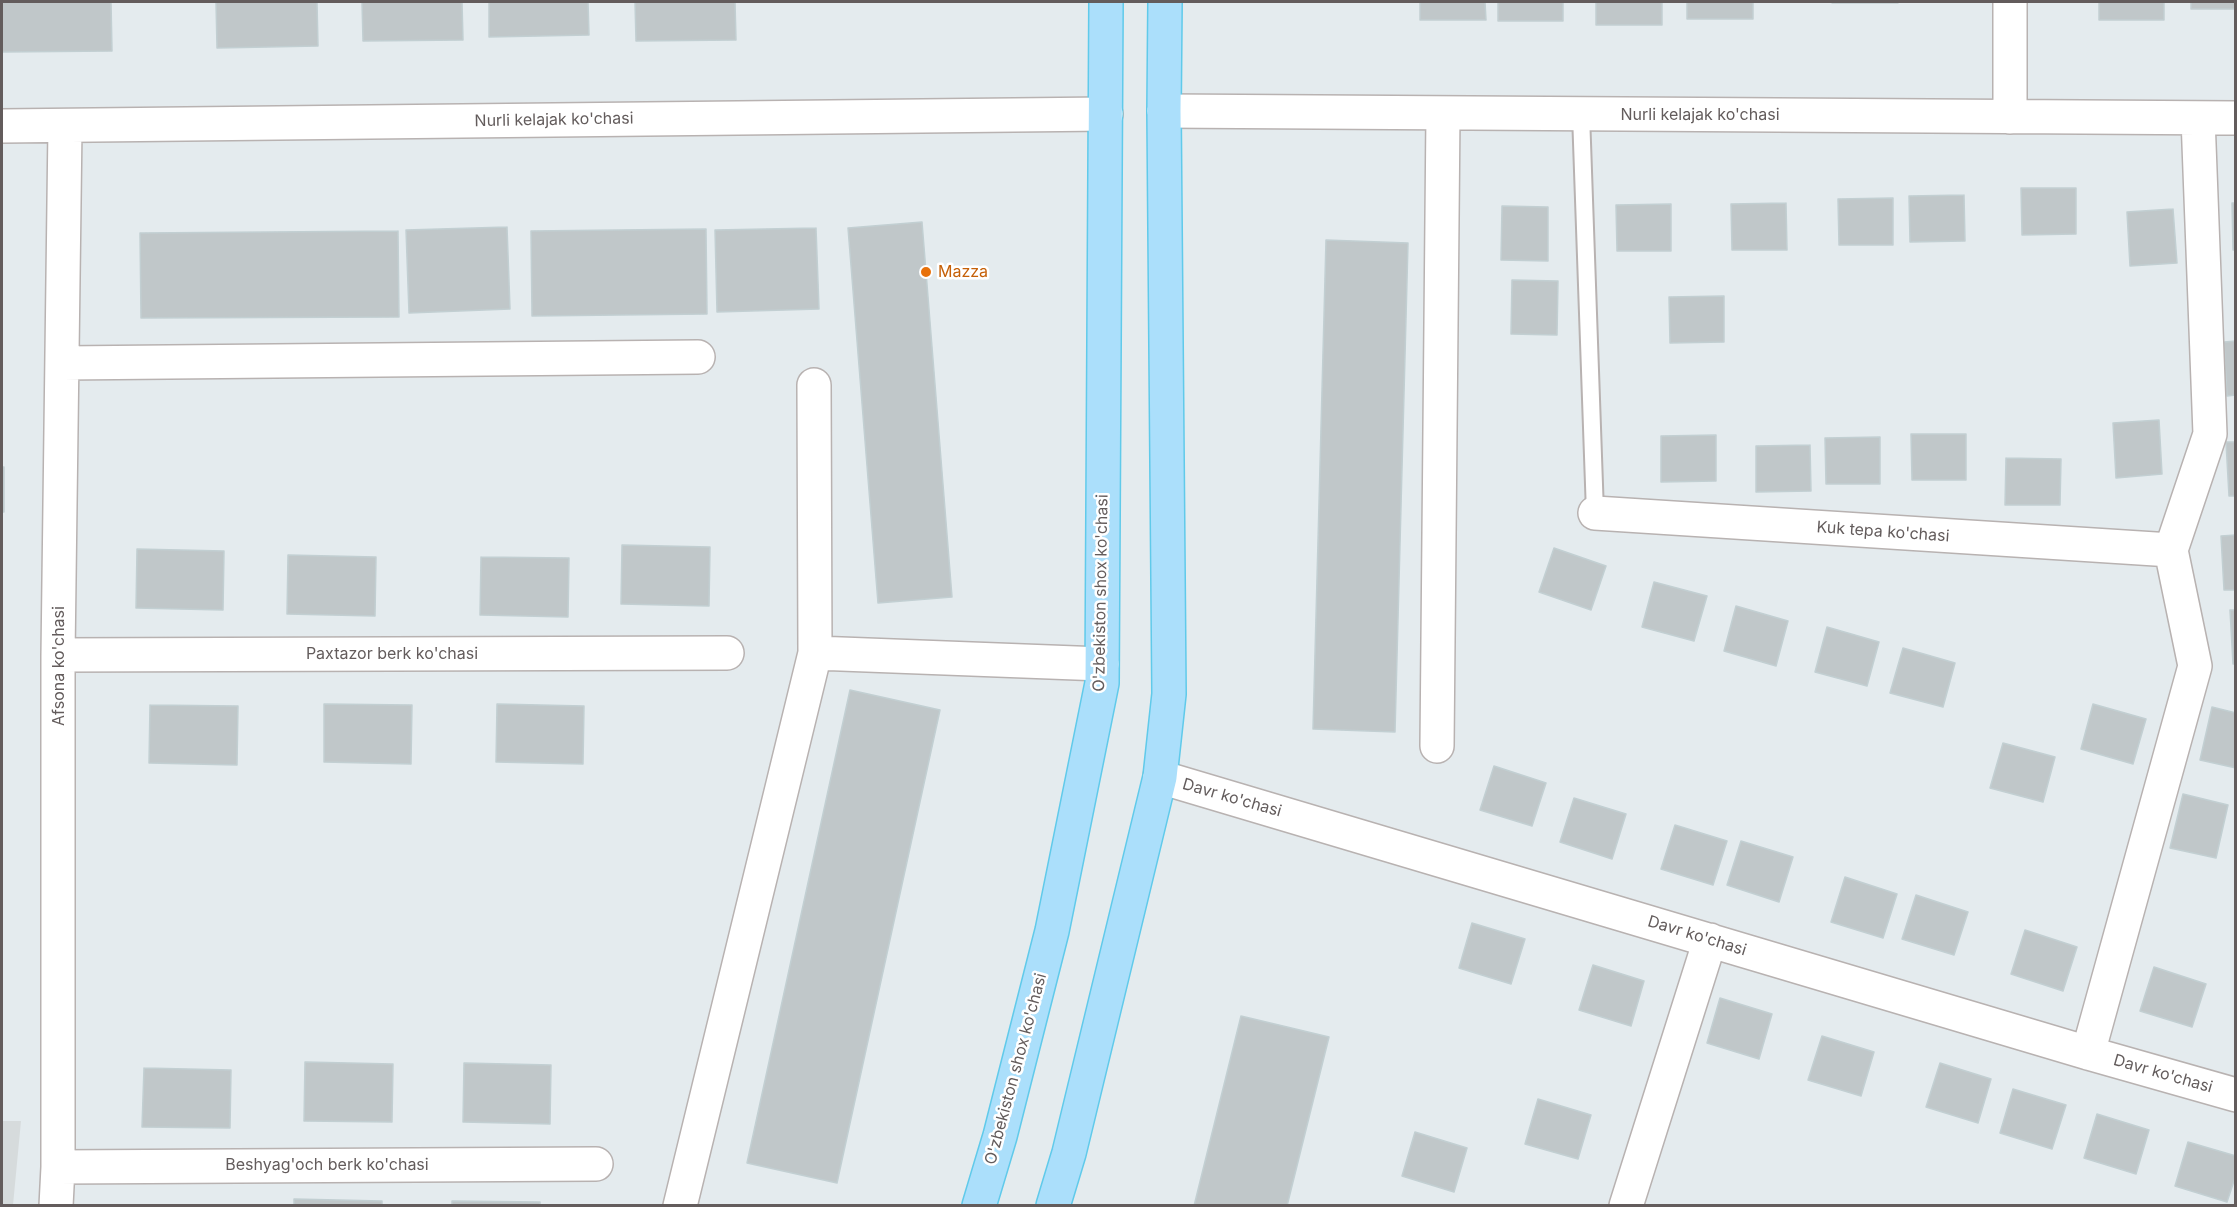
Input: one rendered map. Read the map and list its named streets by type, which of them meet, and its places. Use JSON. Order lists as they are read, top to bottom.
{
  "streets": {
    "main road": ["O'zbekiston shox ko'chasi"],
    "street": [
      "Nurli kelajak ko'chasi",
      "Kuk tepa ko'chasi",
      "Paxtazor berk ko'chasi",
      "Afsona ko'chasi",
      "Davr ko'chasi",
      "Beshyag'och berk ko'chasi"
    ]
  },
  "crossings": [
    ["Nurli kelajak ko'chasi", "O'zbekiston shox ko'chasi"],
    ["Nurli kelajak ko'chasi", "Afsona ko'chasi"],
    ["Paxtazor berk ko'chasi", "Afsona ko'chasi"],
    ["Afsona ko'chasi", "Beshyag'och berk ko'chasi"]
  ],
  "places": ["Mazza"]
}
